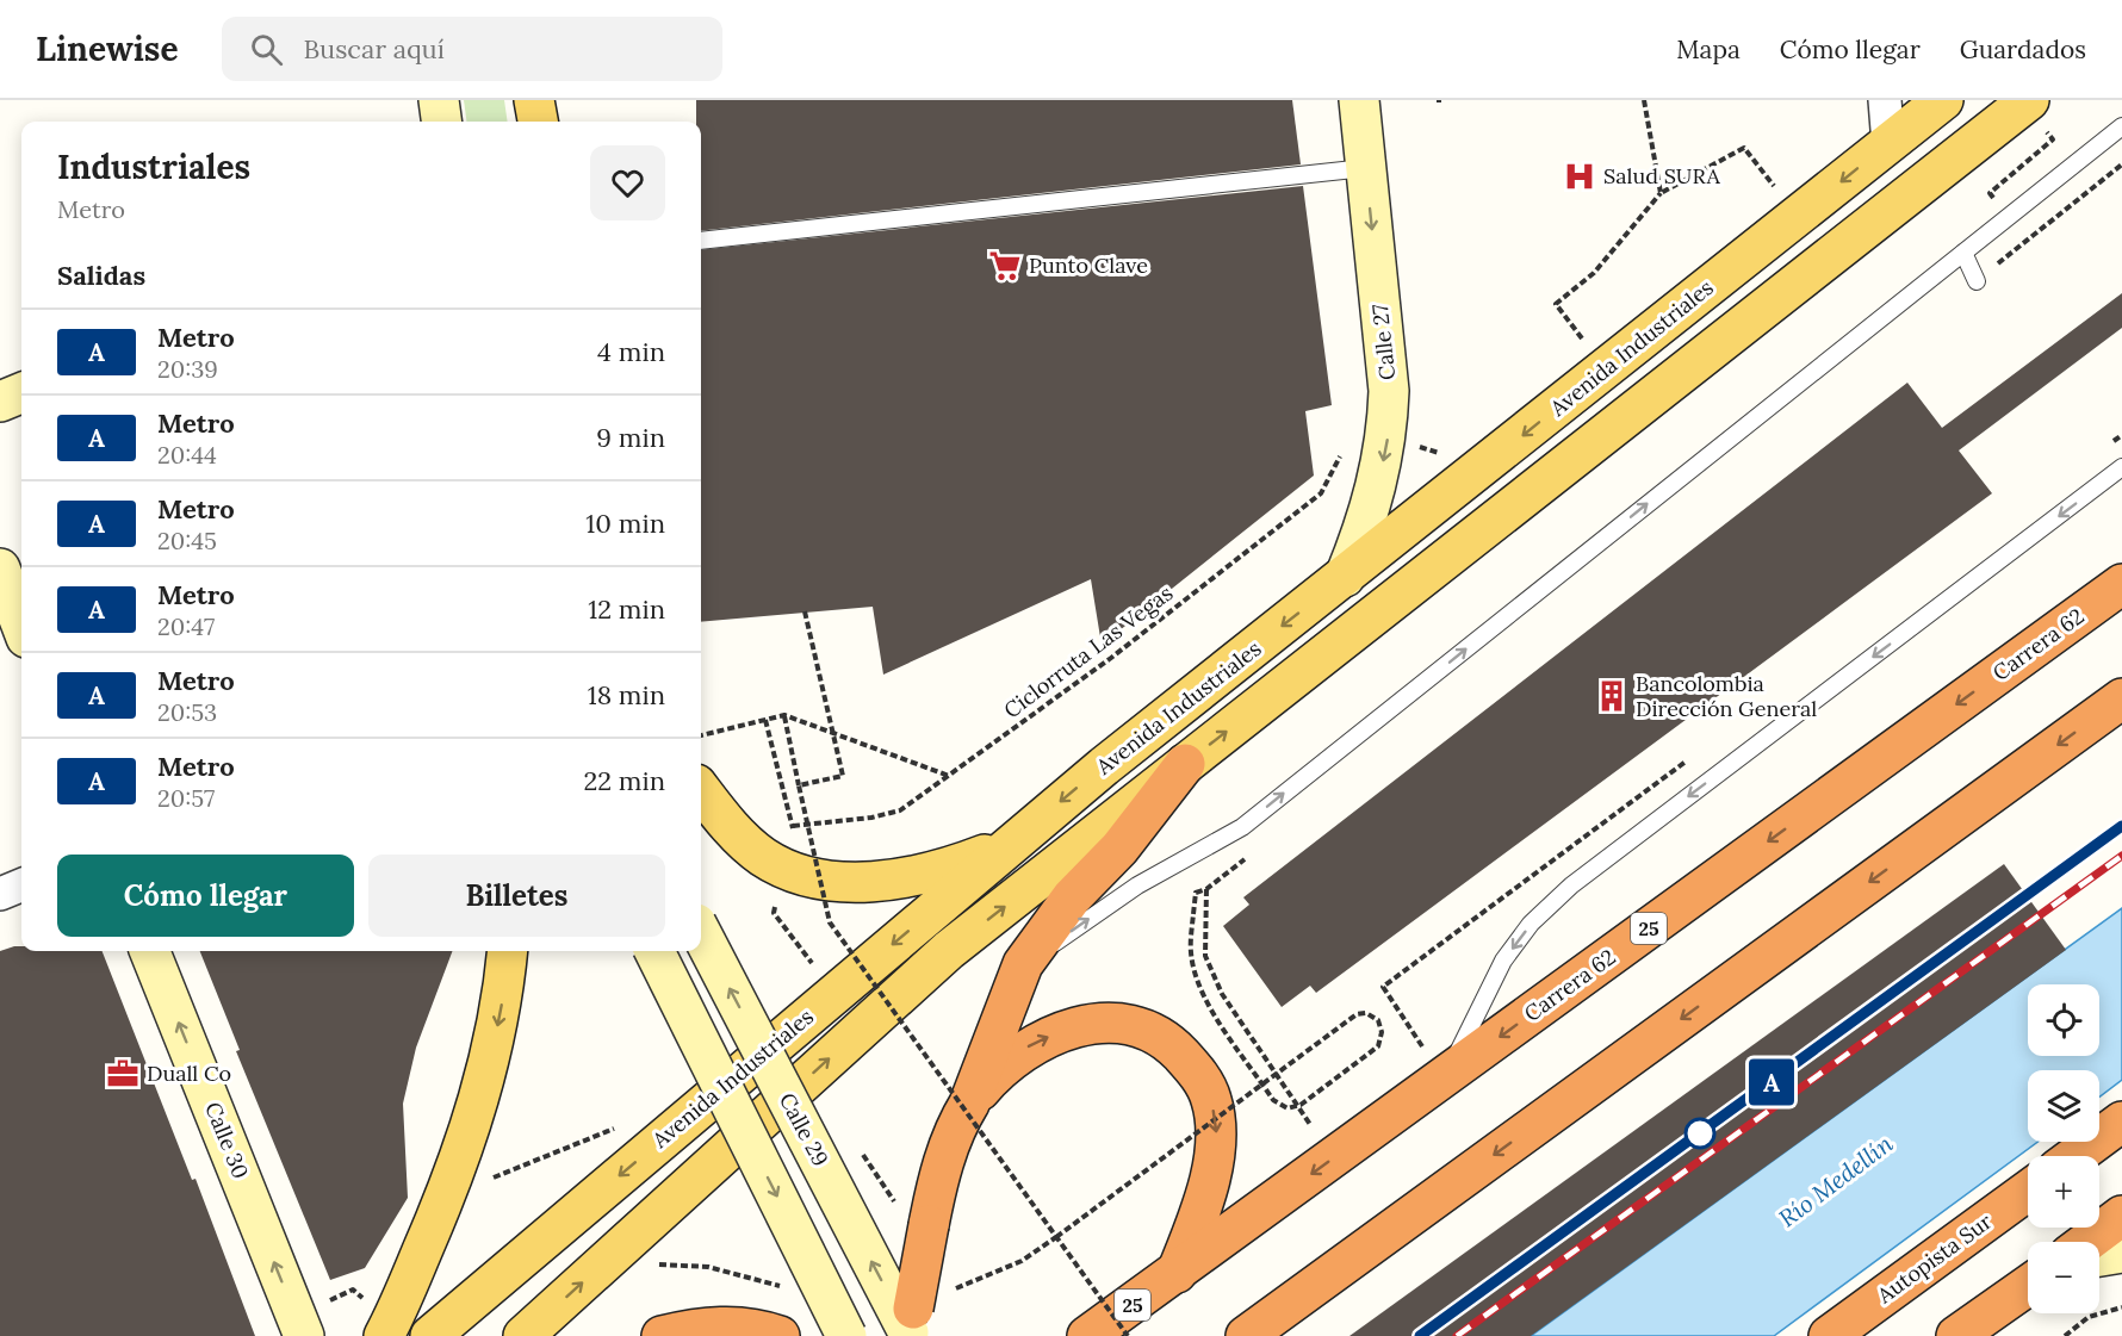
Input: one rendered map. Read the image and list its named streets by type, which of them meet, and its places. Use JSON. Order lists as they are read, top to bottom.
{
  "streets": {
    "highway": ["Carrera 62", "25", "Autopista Sur"],
    "main road": ["Avenida Industriales"],
    "street": ["Calle 27", "Calle 29", "Calle 30"],
    "path": ["Ciclorruta Las Vegas"]
  },
  "crossings": [
    ["Calle 27", "Avenida Industriales"]
  ],
  "one_way": ["Calle 27", "Calle 30"],
  "water": ["Río Medellín"],
  "places": {
    "hospital": ["Salud SURA"],
    "supermarket": ["Punto Clave"],
    "building": ["Bancolombia Dirección General"],
    "office": ["Duall Co"]
  },
  "lines": ["metro line A"],
  "page": {
    "header": "Linewise",
    "search": "Buscar aquí",
    "nav": ["Mapa", "Cómo llegar", "Guardados"],
    "on_map": "A",
    "heading": [
      ["Industriales", "Metro"],
      "Salidas"
    ],
    "list": [
      {
        "mark": "A",
        "name": "Metro",
        "note": "20:39",
        "value": "4 min"
      },
      {
        "mark": "A",
        "name": "Metro",
        "note": "20:44",
        "value": "9 min"
      },
      {
        "mark": "A",
        "name": "Metro",
        "note": "20:45",
        "value": "10 min"
      },
      {
        "mark": "A",
        "name": "Metro",
        "note": "20:47",
        "value": "12 min"
      },
      {
        "mark": "A",
        "name": "Metro",
        "note": "20:53",
        "value": "18 min"
      },
      {
        "mark": "A",
        "name": "Metro",
        "note": "20:57",
        "value": "22 min"
      }
    ],
    "buttons": ["Cómo llegar", "Billetes"],
    "map_buttons": ["+", "−"]
  }
}
